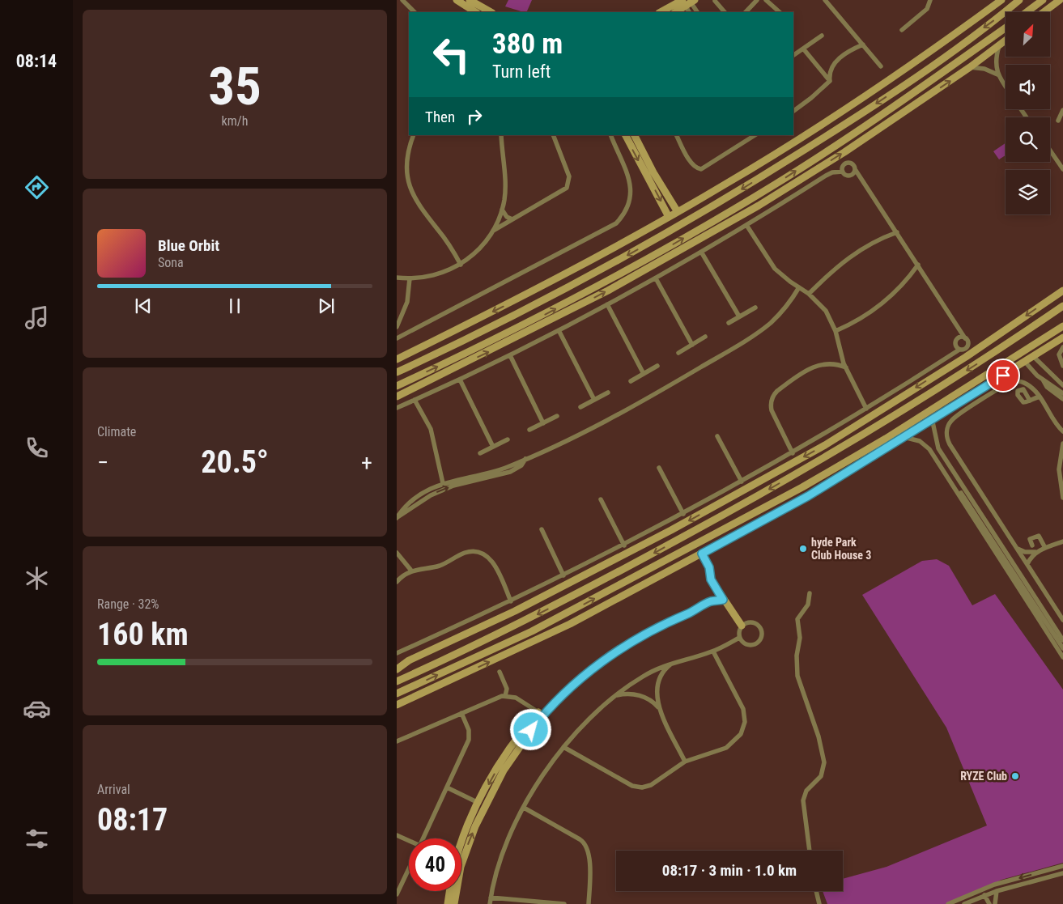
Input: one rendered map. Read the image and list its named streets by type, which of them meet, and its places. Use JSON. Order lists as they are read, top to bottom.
{
  "places": ["hyde Park Club House 3", "RYZE Club"],
  "north": "top right",
  "page": {
    "tabs": "08:14",
    "tile": [
      ["35", "km/h"],
      "Climate",
      ["Range · 32%", "160 km"],
      ["Arrival", "08:17"]
    ],
    "turn": ["380 m", "Turn left"],
    "then": "Then",
    "song": ["Blue Orbit", "Sona"],
    "heat": ["−", "20.5°", "+"],
    "limit": "40",
    "trip": "08:17 · 3 min · 1.0 km"
  }
}
